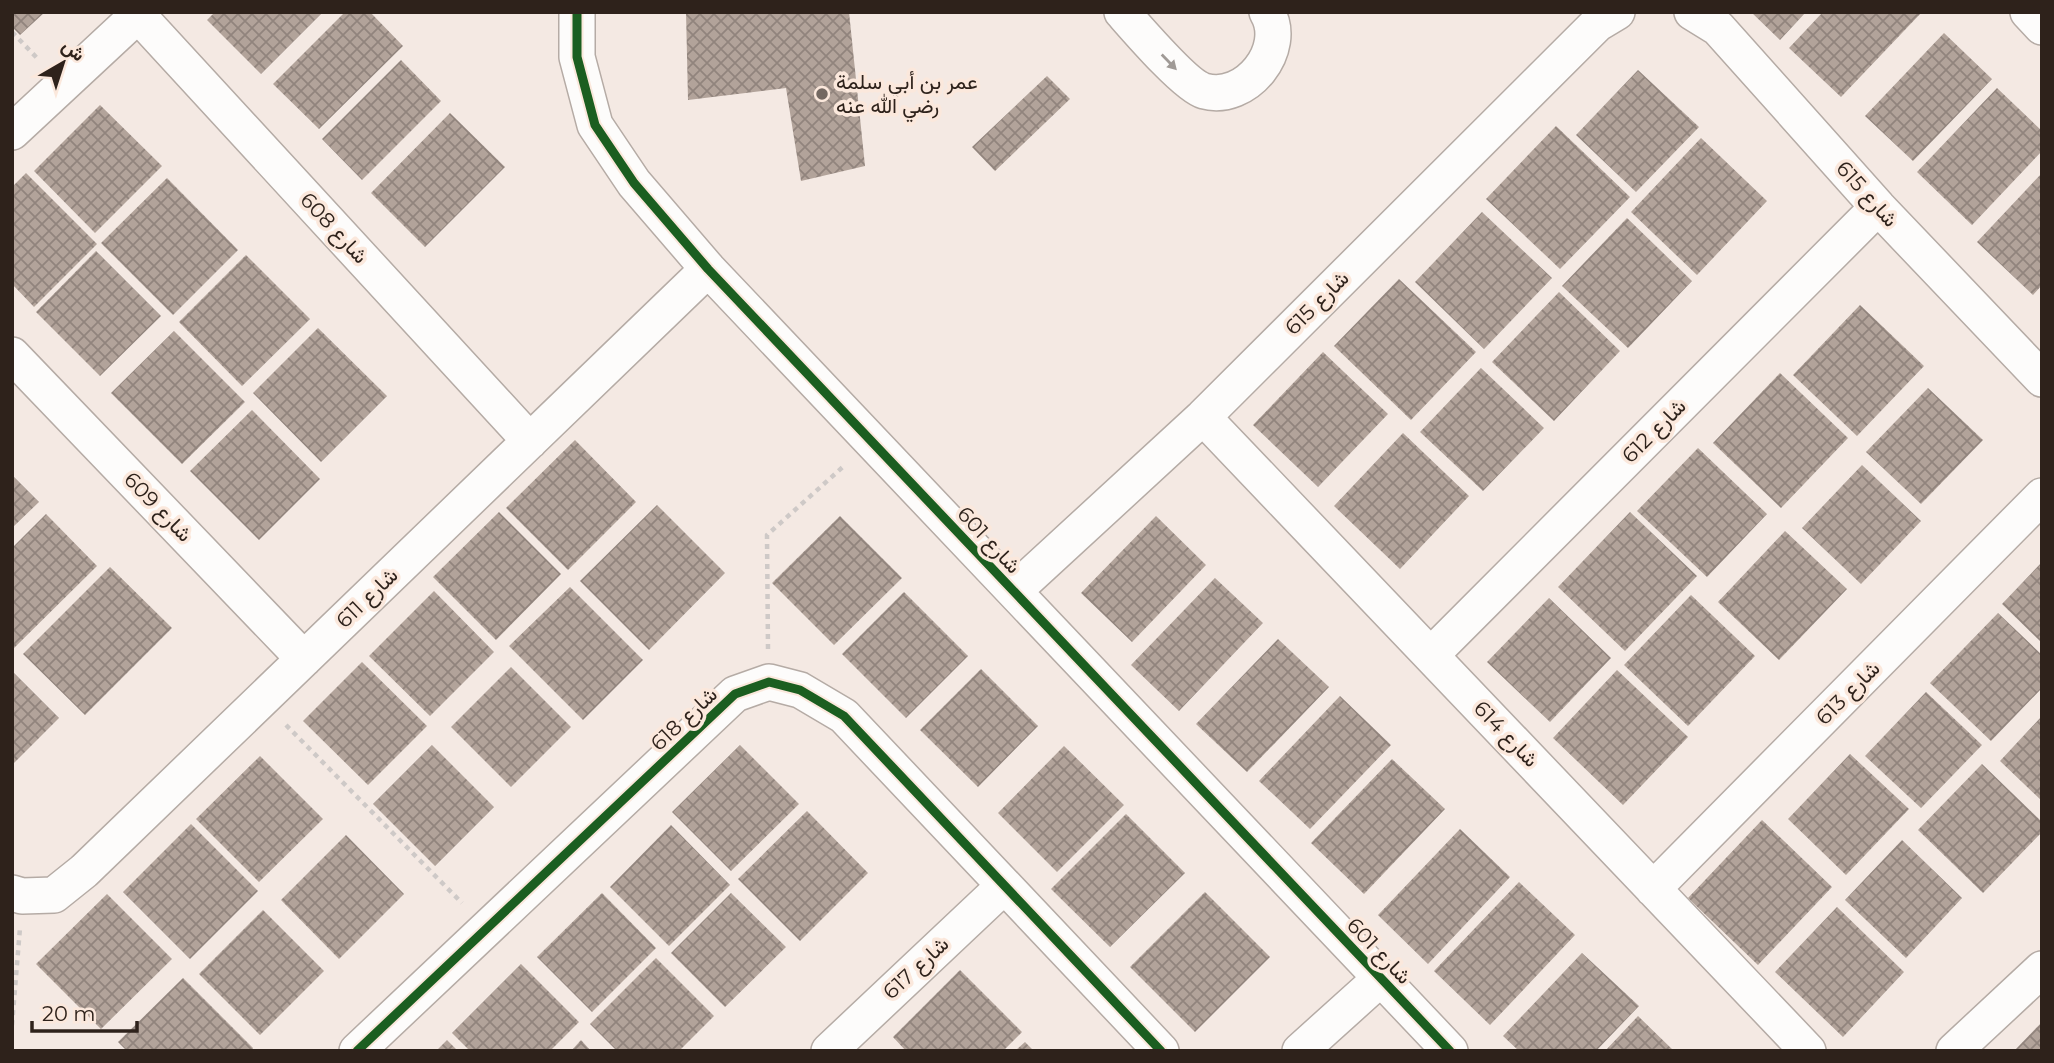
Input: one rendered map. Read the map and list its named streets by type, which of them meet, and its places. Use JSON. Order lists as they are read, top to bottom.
{
  "streets": {
    "street": [
      "شارع 615",
      "شارع 608",
      "شارع 612",
      "شارع 609",
      "شارع 601",
      "شارع 611",
      "شارع 613",
      "شارع 618",
      "شارع 614",
      "شارع 617"
    ]
  },
  "crossings": [
    ["شارع 615", "شارع 612"],
    ["شارع 615", "شارع 601"],
    ["شارع 615", "شارع 614"],
    ["شارع 608", "شارع 611"],
    ["شارع 612", "شارع 614"],
    ["شارع 609", "شارع 611"],
    ["شارع 601", "شارع 611"],
    ["شارع 613", "شارع 614"]
  ],
  "places": ["عمر بن أبي سلمة رضي الله عنه"],
  "scale_bar": "20 m",
  "north": "top right"
}
